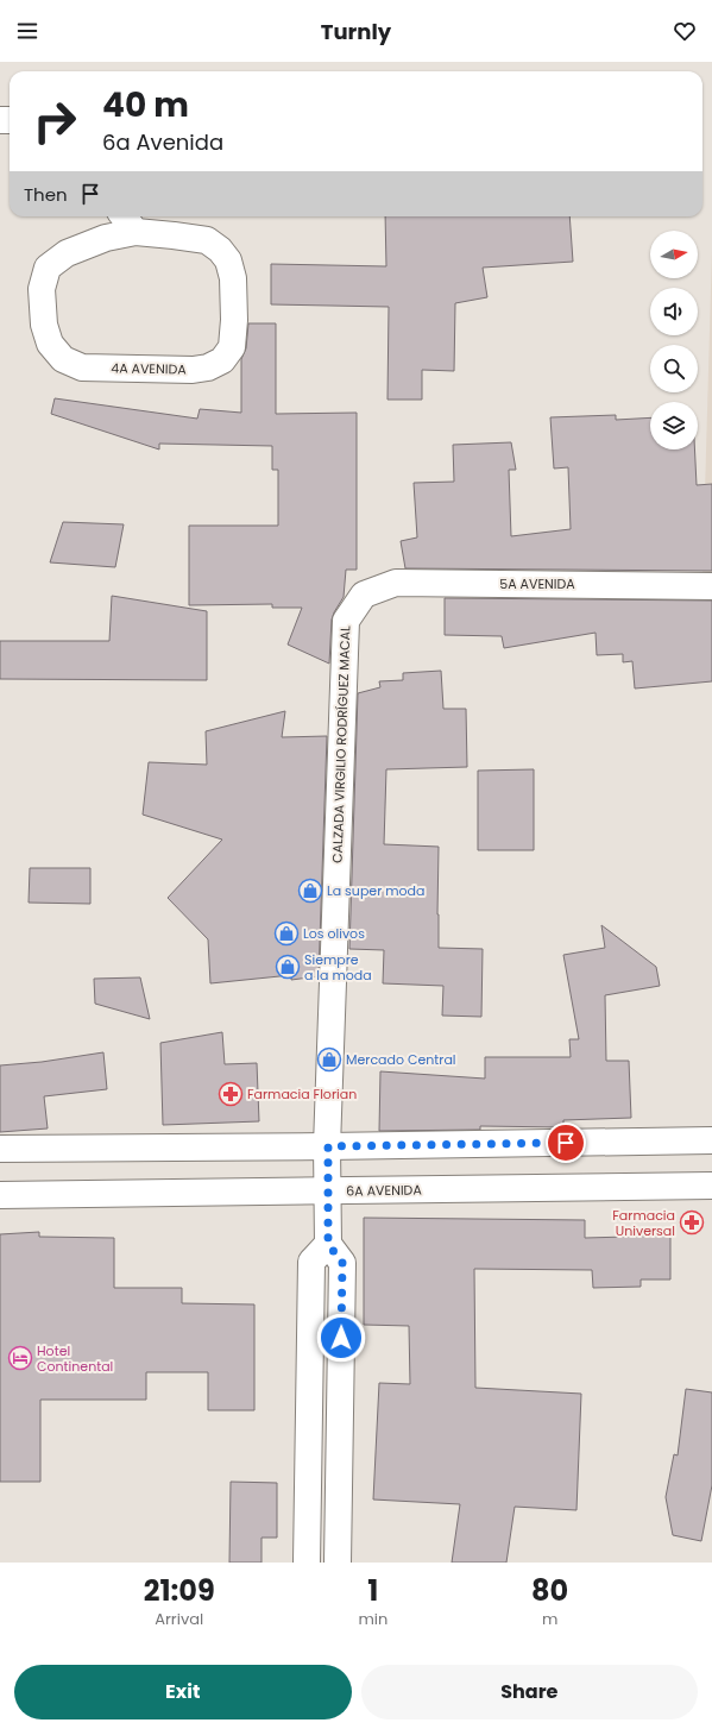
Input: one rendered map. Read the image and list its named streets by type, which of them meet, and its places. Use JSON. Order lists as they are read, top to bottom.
{
  "streets": {
    "street": [
      "4A AVENIDA",
      "5A AVENIDA",
      "CALZADA VIRGILIO RODRÍGUEZ MACAL",
      "6A AVENIDA"
    ]
  },
  "crossings": [
    ["5A AVENIDA", "CALZADA VIRGILIO RODRÍGUEZ MACAL"],
    ["CALZADA VIRGILIO RODRÍGUEZ MACAL", "6A AVENIDA"]
  ],
  "places": {
    "shop": [
      "La super moda",
      "Los olivos",
      "Siempre a la moda",
      "Mercado Central"
    ],
    "pharmacy": ["Farmacia Florian", "Farmacia Universal"],
    "hotel": ["Hotel Continental"]
  },
  "north": "right",
  "page": {
    "header": "Turnly",
    "turn": ["40 m", "6a Avenida"],
    "then": "Then",
    "eta": [
      "21:09",
      "Arrival",
      "1",
      "min",
      "80",
      "m"
    ],
    "buttons": ["Exit", "Share"]
  }
}
